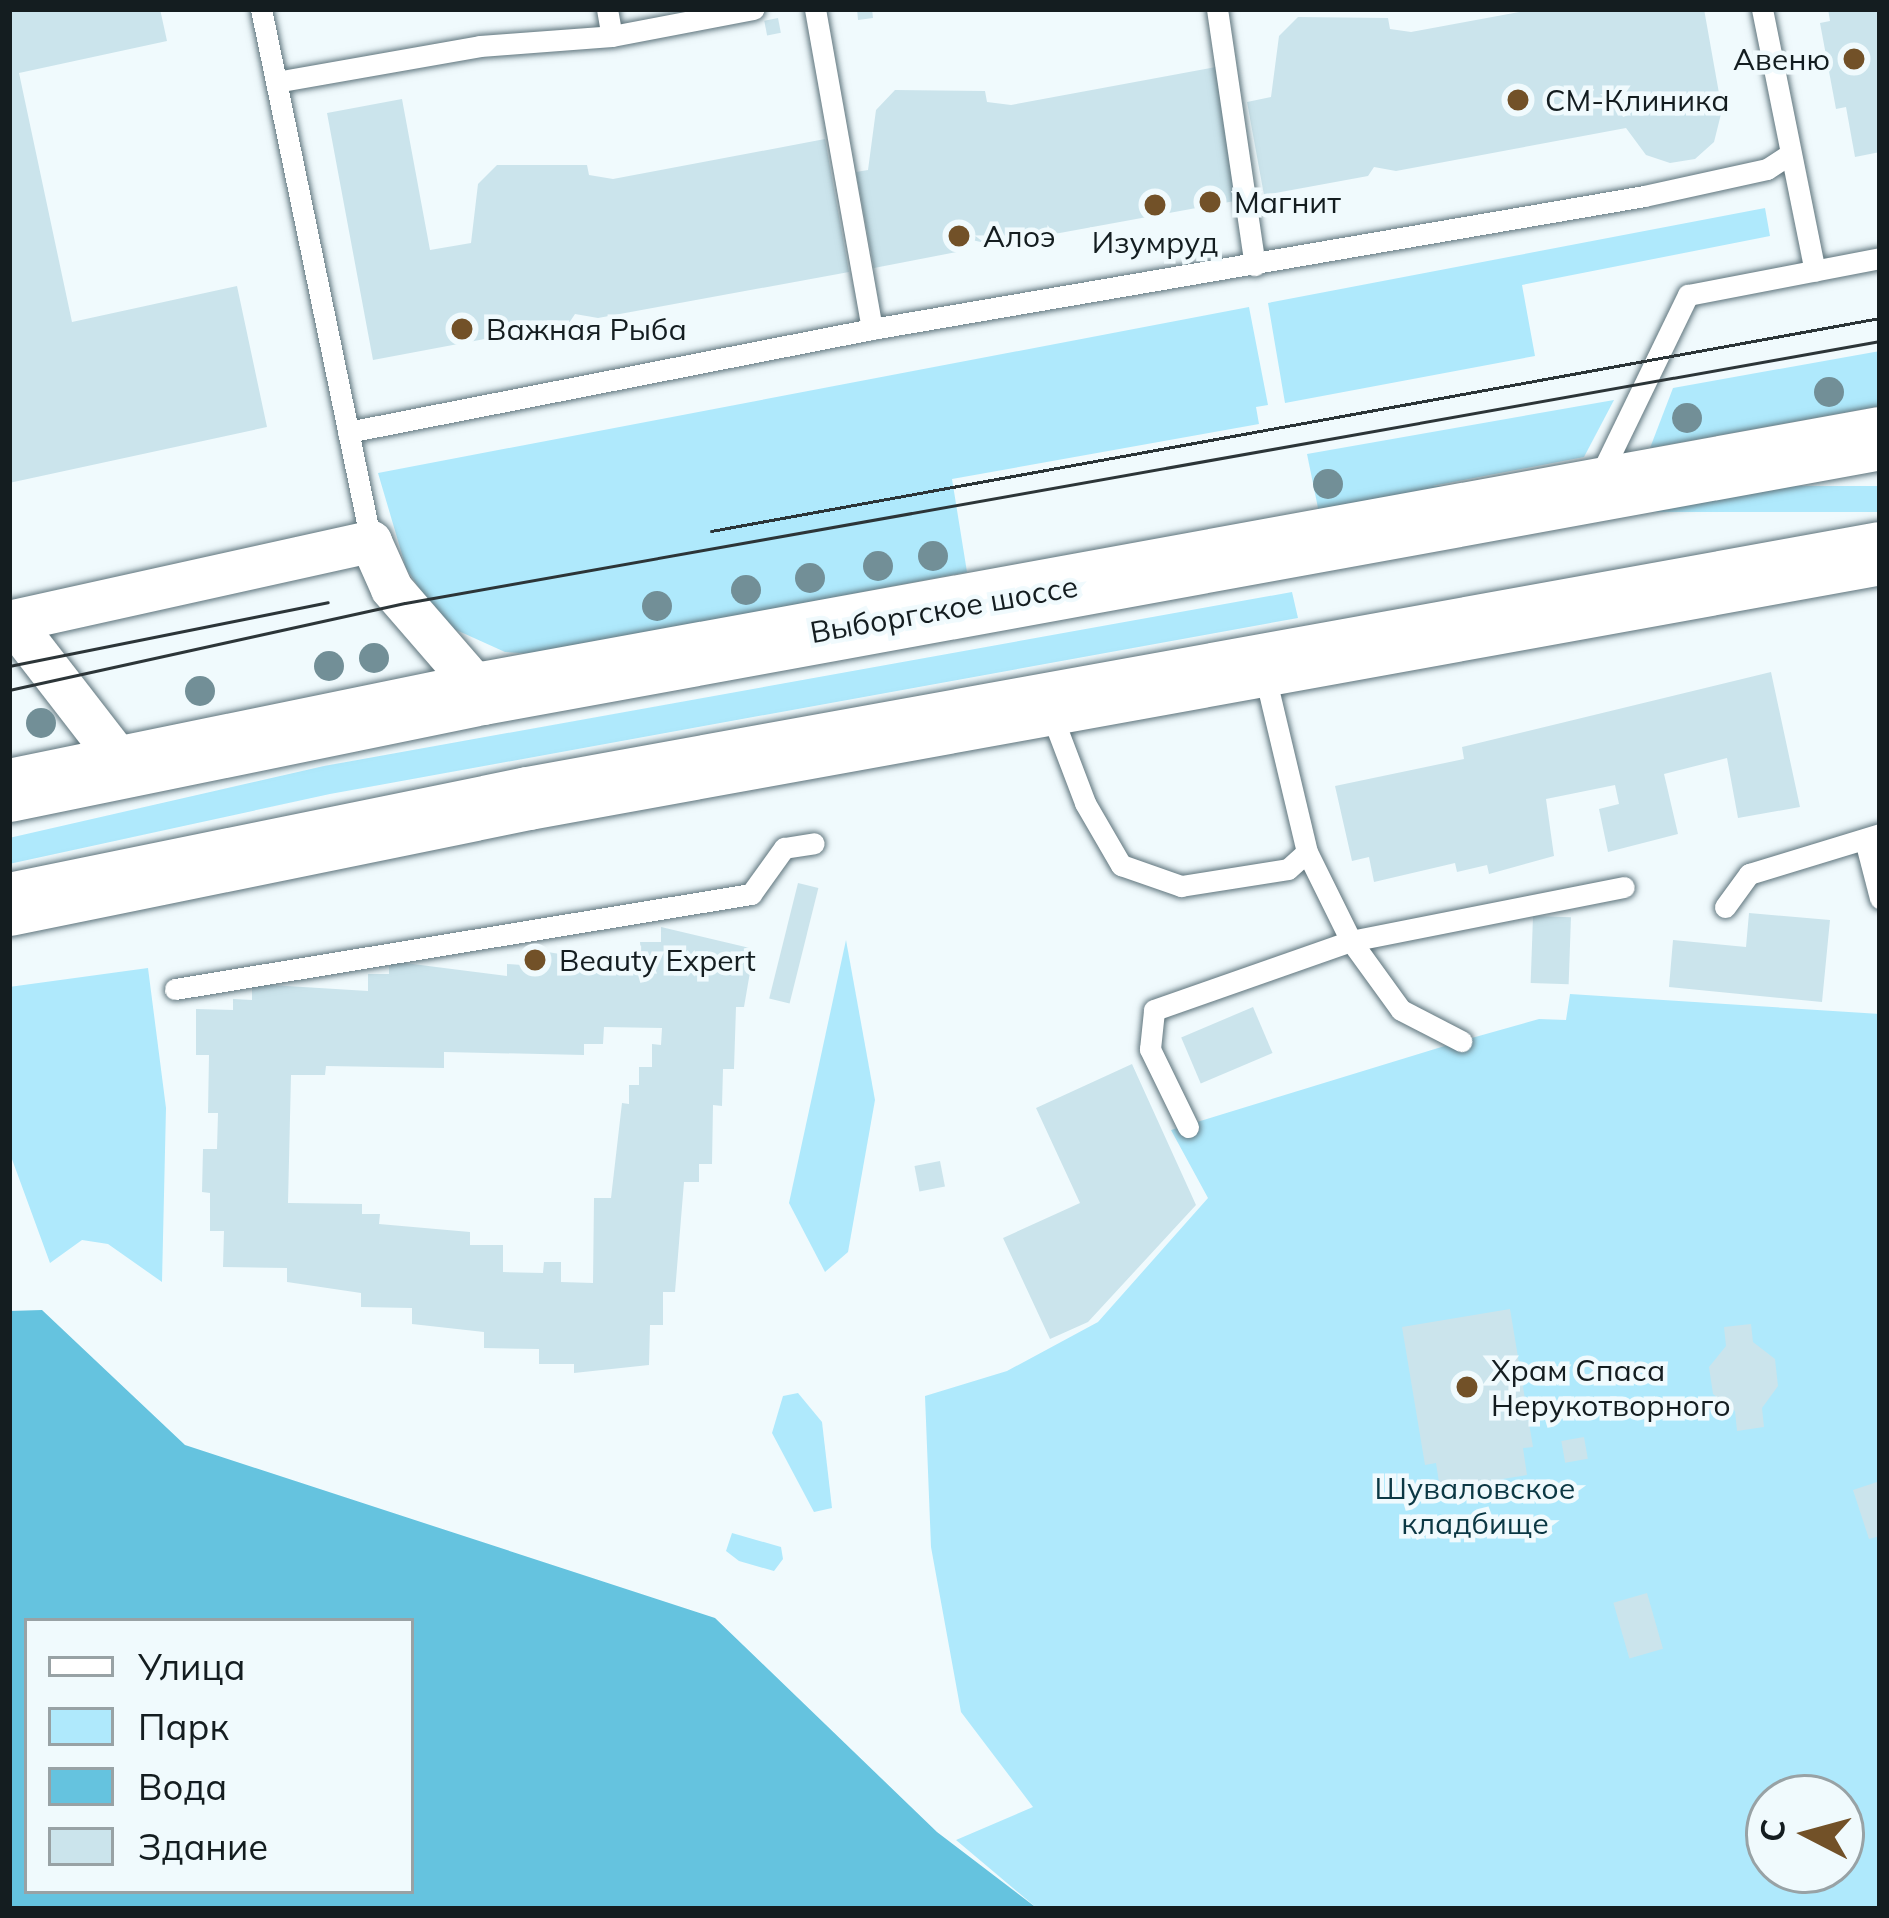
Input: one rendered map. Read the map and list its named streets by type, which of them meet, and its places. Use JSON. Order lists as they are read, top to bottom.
{
  "streets": {
    "main road": ["Выборгское шоссе"]
  },
  "parks": ["Шуваловское кладбище"],
  "places": [
    "Авеню",
    "СМ-Клиника",
    "Магнит",
    "Изумруд",
    "Алоэ",
    "Важная Рыба",
    "Beauty Expert",
    "Храм Спаса Нерукотворного"
  ],
  "legend": [
    "Улица",
    "Парк",
    "Вода",
    "Здание"
  ],
  "north": "left"
}
